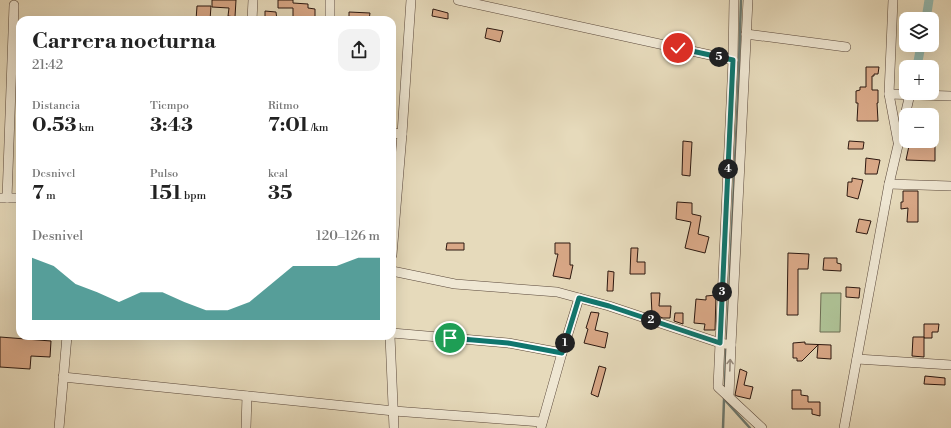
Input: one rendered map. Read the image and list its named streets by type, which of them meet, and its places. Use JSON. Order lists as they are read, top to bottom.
{
  "page": {
    "map_buttons": ["+", "−"],
    "heading": ["Carrera nocturna", "21:42"],
    "pins": [
      "5",
      "4",
      "3",
      "2",
      "1"
    ],
    "stats": [
      ["Distancia", "0.53 km"],
      ["Tiempo", "3:43"],
      ["Ritmo", "7:01 /km"],
      ["Desnivel", "7 m"],
      ["Pulso", "151 bpm"],
      ["kcal", "35"]
    ],
    "chart": ["Desnivel", "120–126 m"]
  }
}
